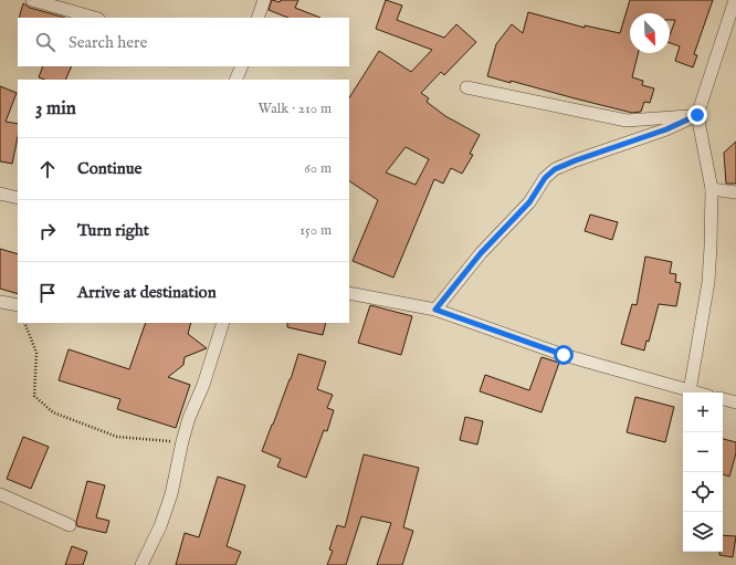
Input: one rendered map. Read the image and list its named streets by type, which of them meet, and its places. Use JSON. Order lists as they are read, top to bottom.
{
  "north": "bottom right",
  "page": {
    "search": "Search here",
    "heading": ["3 min", "Walk · 210 m"],
    "list": [
      ["Continue", "60 m"],
      ["Turn right", "150 m"],
      "Arrive at destination"
    ],
    "map_buttons": ["+", "−"]
  }
}
